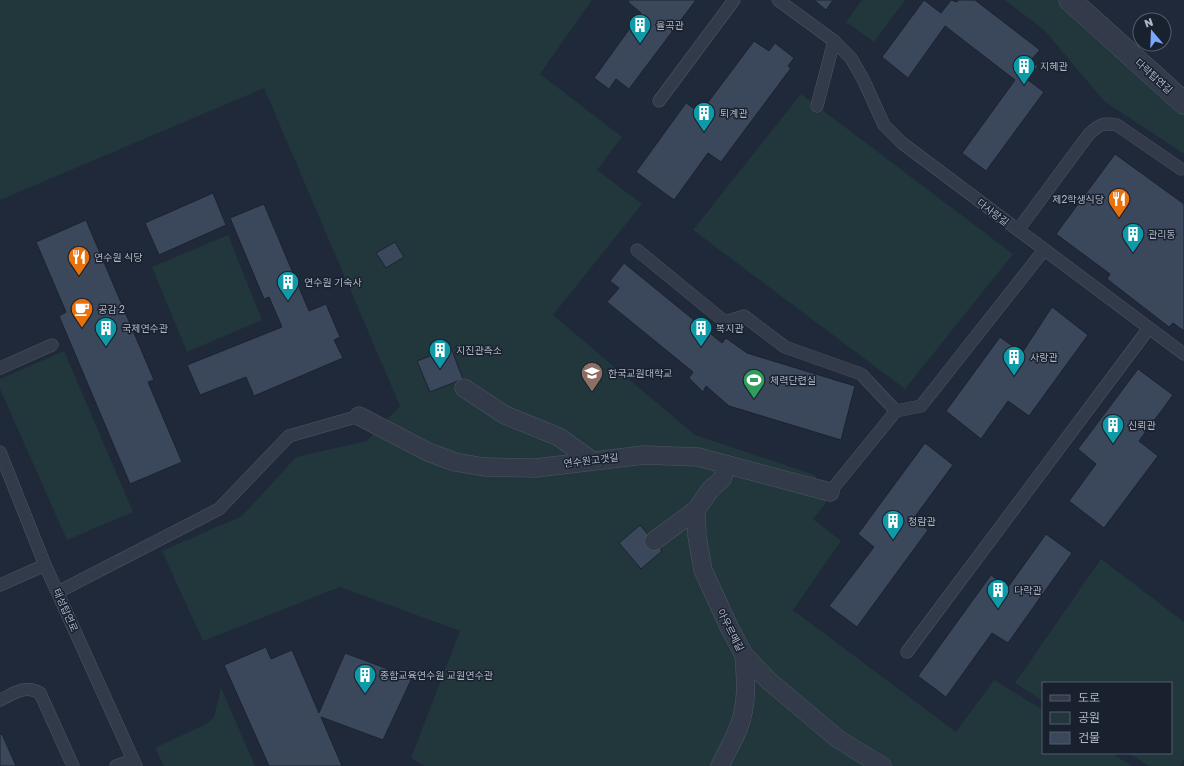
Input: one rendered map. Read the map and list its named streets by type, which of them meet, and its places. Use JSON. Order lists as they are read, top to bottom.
{
  "streets": {
    "street": ["다락탑연길", "연수원고갯길", "아우르메길"],
    "lane": ["다사랑길", "태성탑연로"]
  },
  "places": {
    "building": [
      "율곡관",
      "지혜관",
      "퇴계관",
      "관리동",
      "연수원 기숙사",
      "국제연수관",
      "복지관",
      "지진관측소",
      "사랑관",
      "신뢰관",
      "청람관",
      "다락관",
      "종합교육연수원 교원연수관"
    ],
    "restaurant": ["제2학생식당", "연수원 식당"],
    "cafe": ["공감 2"],
    "school or university": ["한국교원대학교"],
    "sports": ["체력단련실"]
  },
  "legend": ["도로", "공원", "건물"],
  "north": "top"
}
